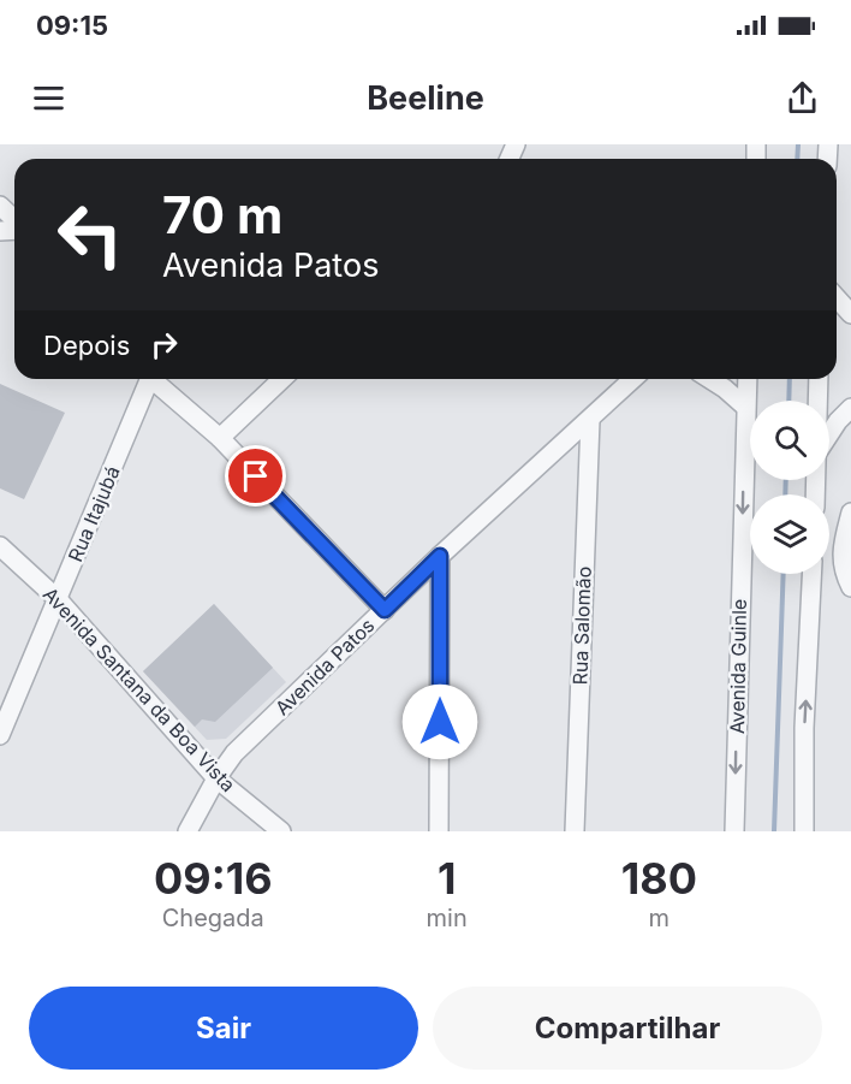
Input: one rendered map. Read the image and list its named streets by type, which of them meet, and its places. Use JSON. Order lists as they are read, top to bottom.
{
  "streets": {
    "street": [
      "Rua Itajubá",
      "Rua Salomão",
      "Avenida Patos",
      "Avenida Guinle",
      "Avenida Santana da Boa Vista"
    ]
  },
  "crossings": [
    ["Rua Itajubá", "Avenida Santana da Boa Vista"],
    ["Rua Salomão", "Avenida Patos"],
    ["Avenida Patos", "Avenida Santana da Boa Vista"]
  ],
  "page": {
    "status": "09:15",
    "header": "Beeline",
    "turn": ["70 m", "Avenida Patos"],
    "then": "Depois",
    "eta": [
      "09:16",
      "Chegada",
      "1",
      "min",
      "180",
      "m"
    ],
    "buttons": ["Sair", "Compartilhar"]
  }
}
